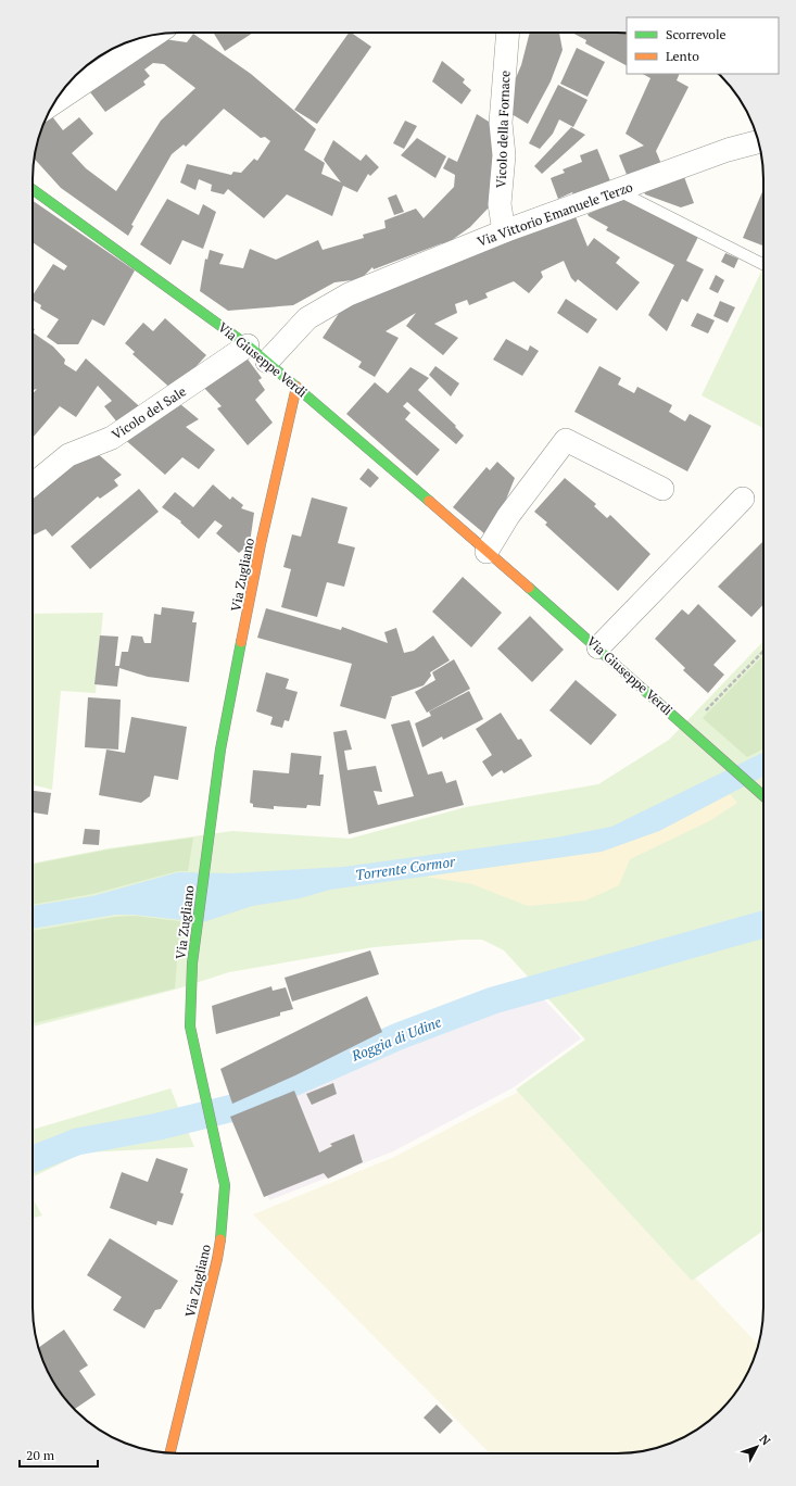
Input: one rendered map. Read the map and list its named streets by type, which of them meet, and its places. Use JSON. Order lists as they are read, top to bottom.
{
  "streets": {
    "street": [
      "Vicolo della Fornace",
      "Via Vittorio Emanuele Terzo",
      "Via Giuseppe Verdi",
      "Vicolo del Sale",
      "Via Zugliano"
    ]
  },
  "crossings": [
    ["Vicolo della Fornace", "Via Vittorio Emanuele Terzo"],
    ["Via Vittorio Emanuele Terzo", "Via Giuseppe Verdi"],
    ["Via Giuseppe Verdi", "Vicolo del Sale"],
    ["Via Giuseppe Verdi", "Via Zugliano"]
  ],
  "water": ["Torrente Cormor", "Roggia di Udine"],
  "legend": ["Scorrevole", "Lento"],
  "scale_bar": "20 m",
  "north": "top right"
}
